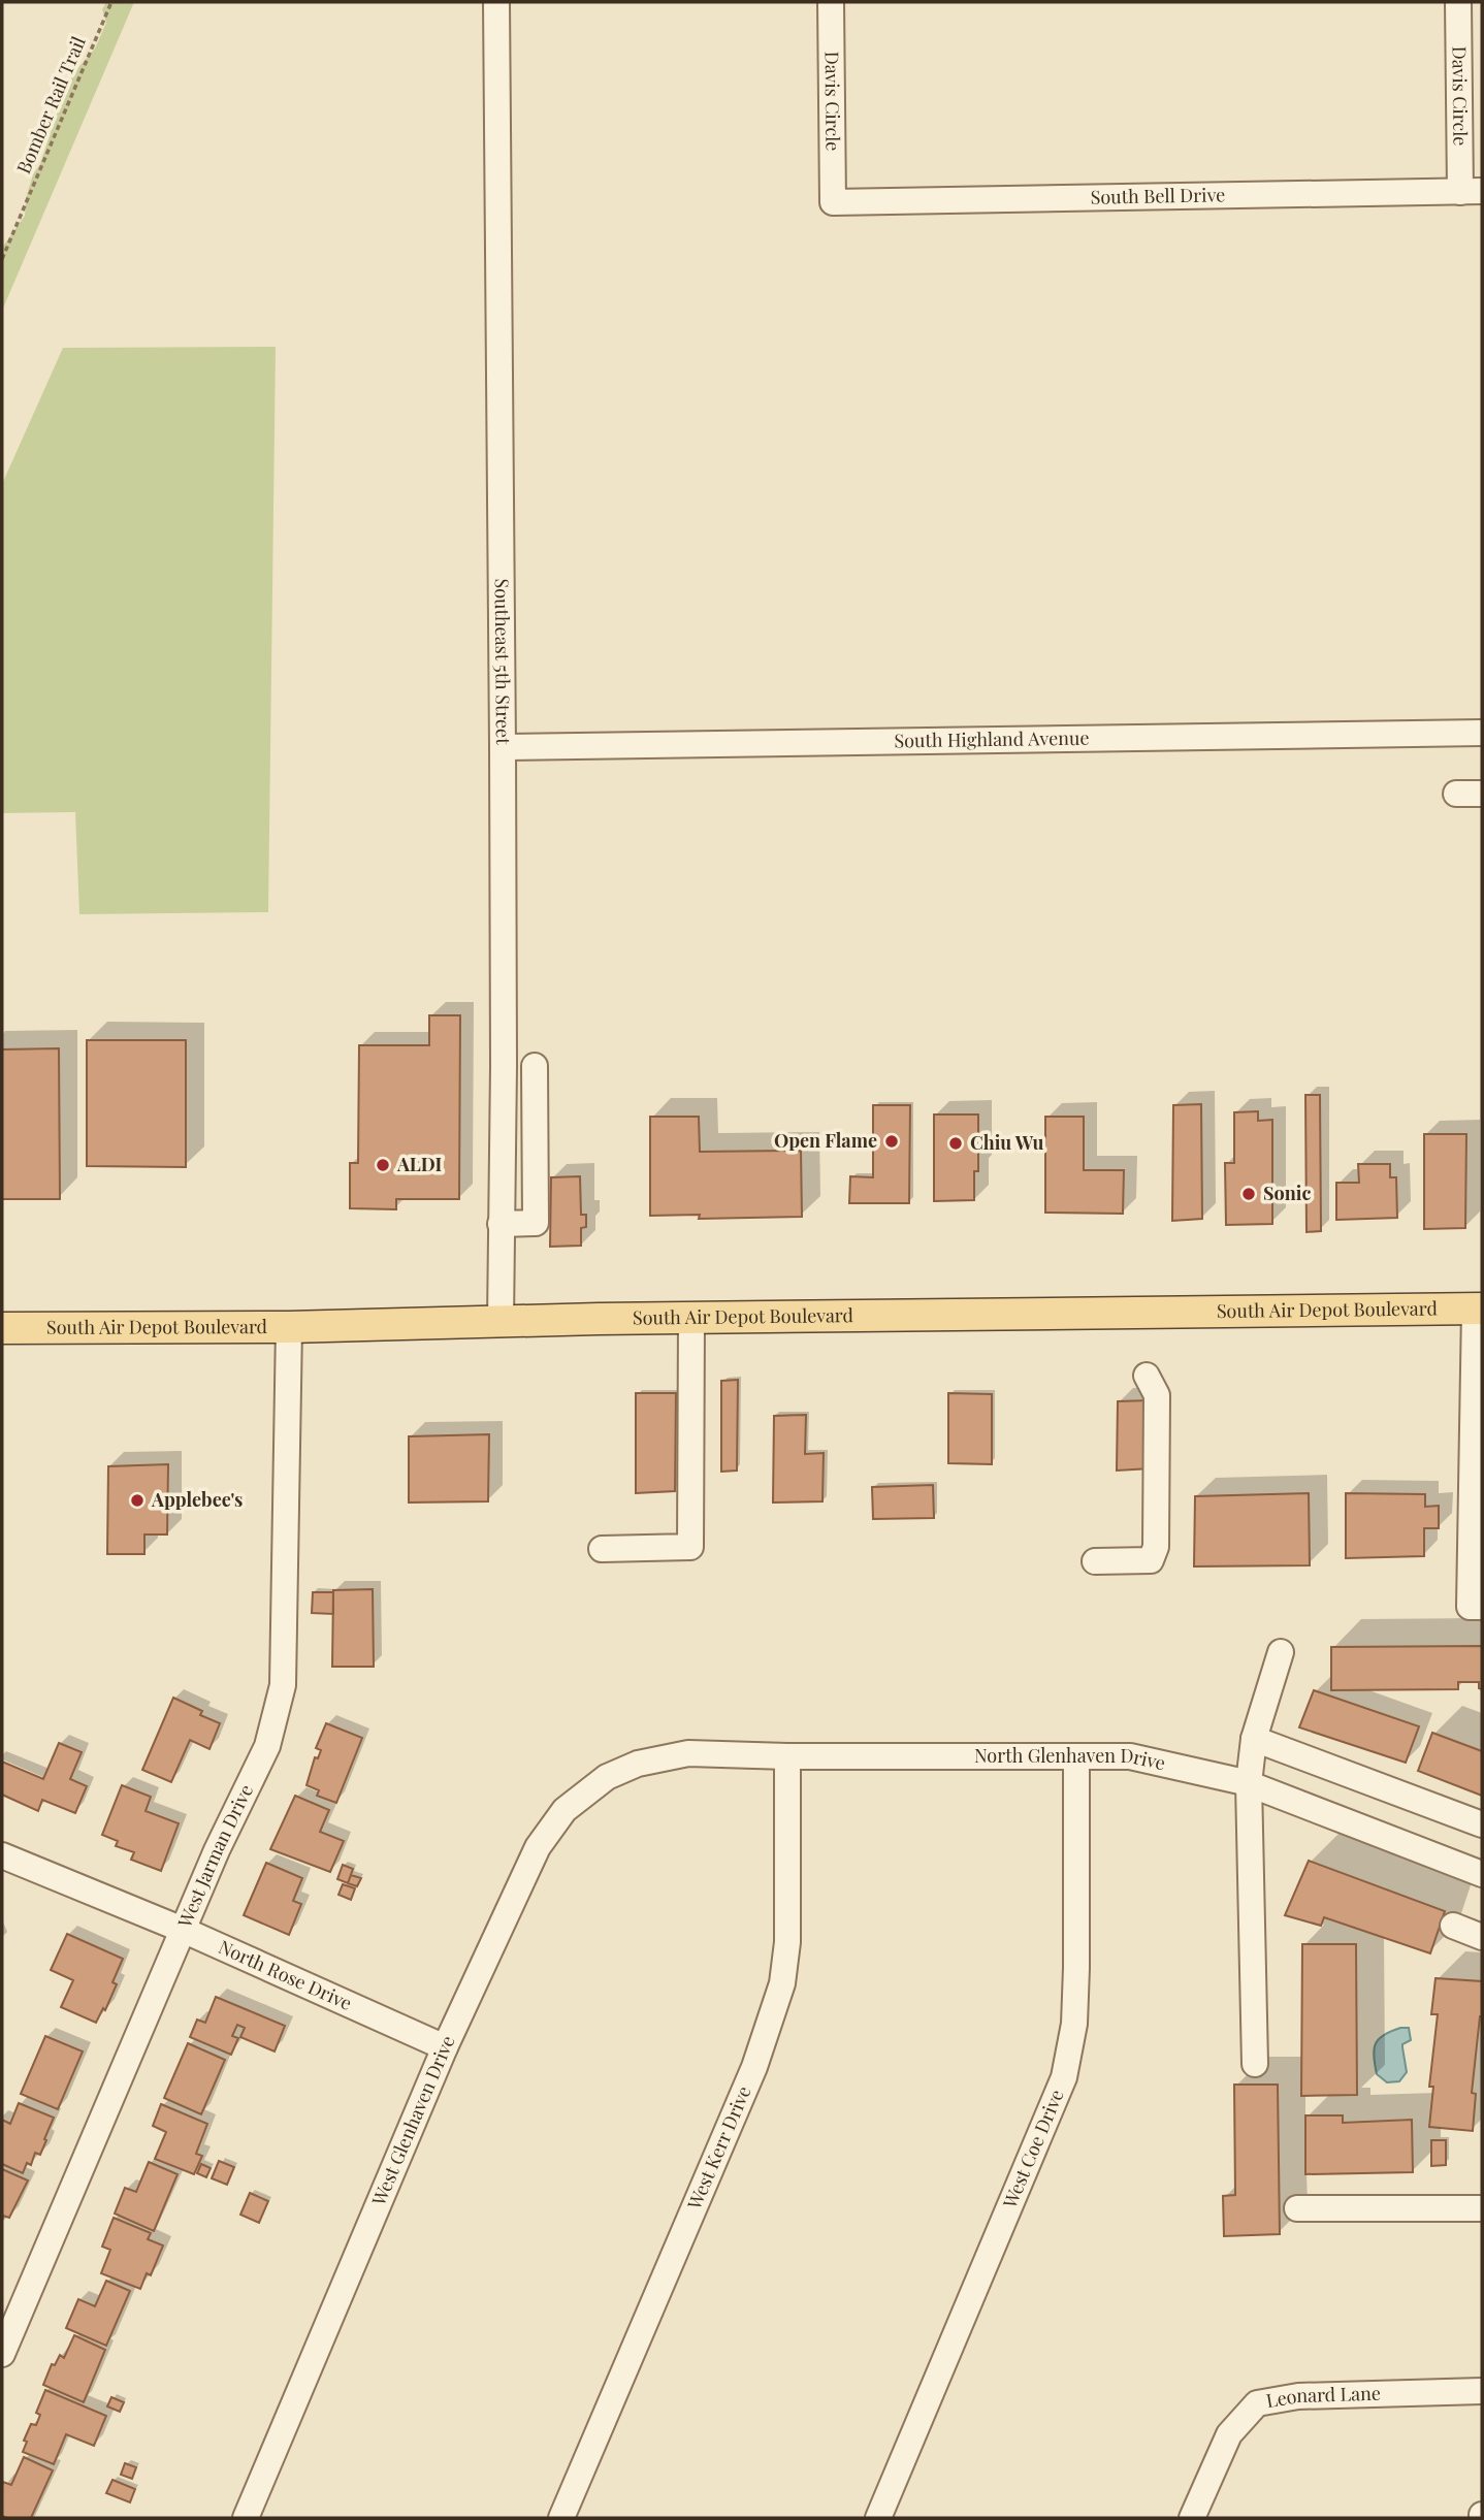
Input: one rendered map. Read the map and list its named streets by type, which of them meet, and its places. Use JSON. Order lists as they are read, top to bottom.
{
  "streets": {
    "main road": ["South Air Depot Boulevard"],
    "street": [
      "Davis Circle",
      "South Bell Drive",
      "Southeast 5th Street",
      "South Highland Avenue",
      "North Glenhaven Drive",
      "West Jarman Drive",
      "North Rose Drive",
      "West Glenhaven Drive",
      "West Kerr Drive",
      "West Coe Drive",
      "Leonard Lane"
    ],
    "path": ["Bomber Rail Trail"]
  },
  "crossings": [
    ["Davis Circle", "South Bell Drive"],
    ["Southeast 5th Street", "South Highland Avenue"],
    ["Southeast 5th Street", "South Air Depot Boulevard"],
    ["South Air Depot Boulevard", "West Jarman Drive"],
    ["North Glenhaven Drive", "West Glenhaven Drive"],
    ["North Glenhaven Drive", "West Kerr Drive"],
    ["North Glenhaven Drive", "West Coe Drive"],
    ["West Jarman Drive", "North Rose Drive"],
    ["North Rose Drive", "West Glenhaven Drive"]
  ],
  "places": [
    "Open Flame",
    "Chiu Wu",
    "ALDI",
    "Sonic",
    "Applebee's"
  ]
}
